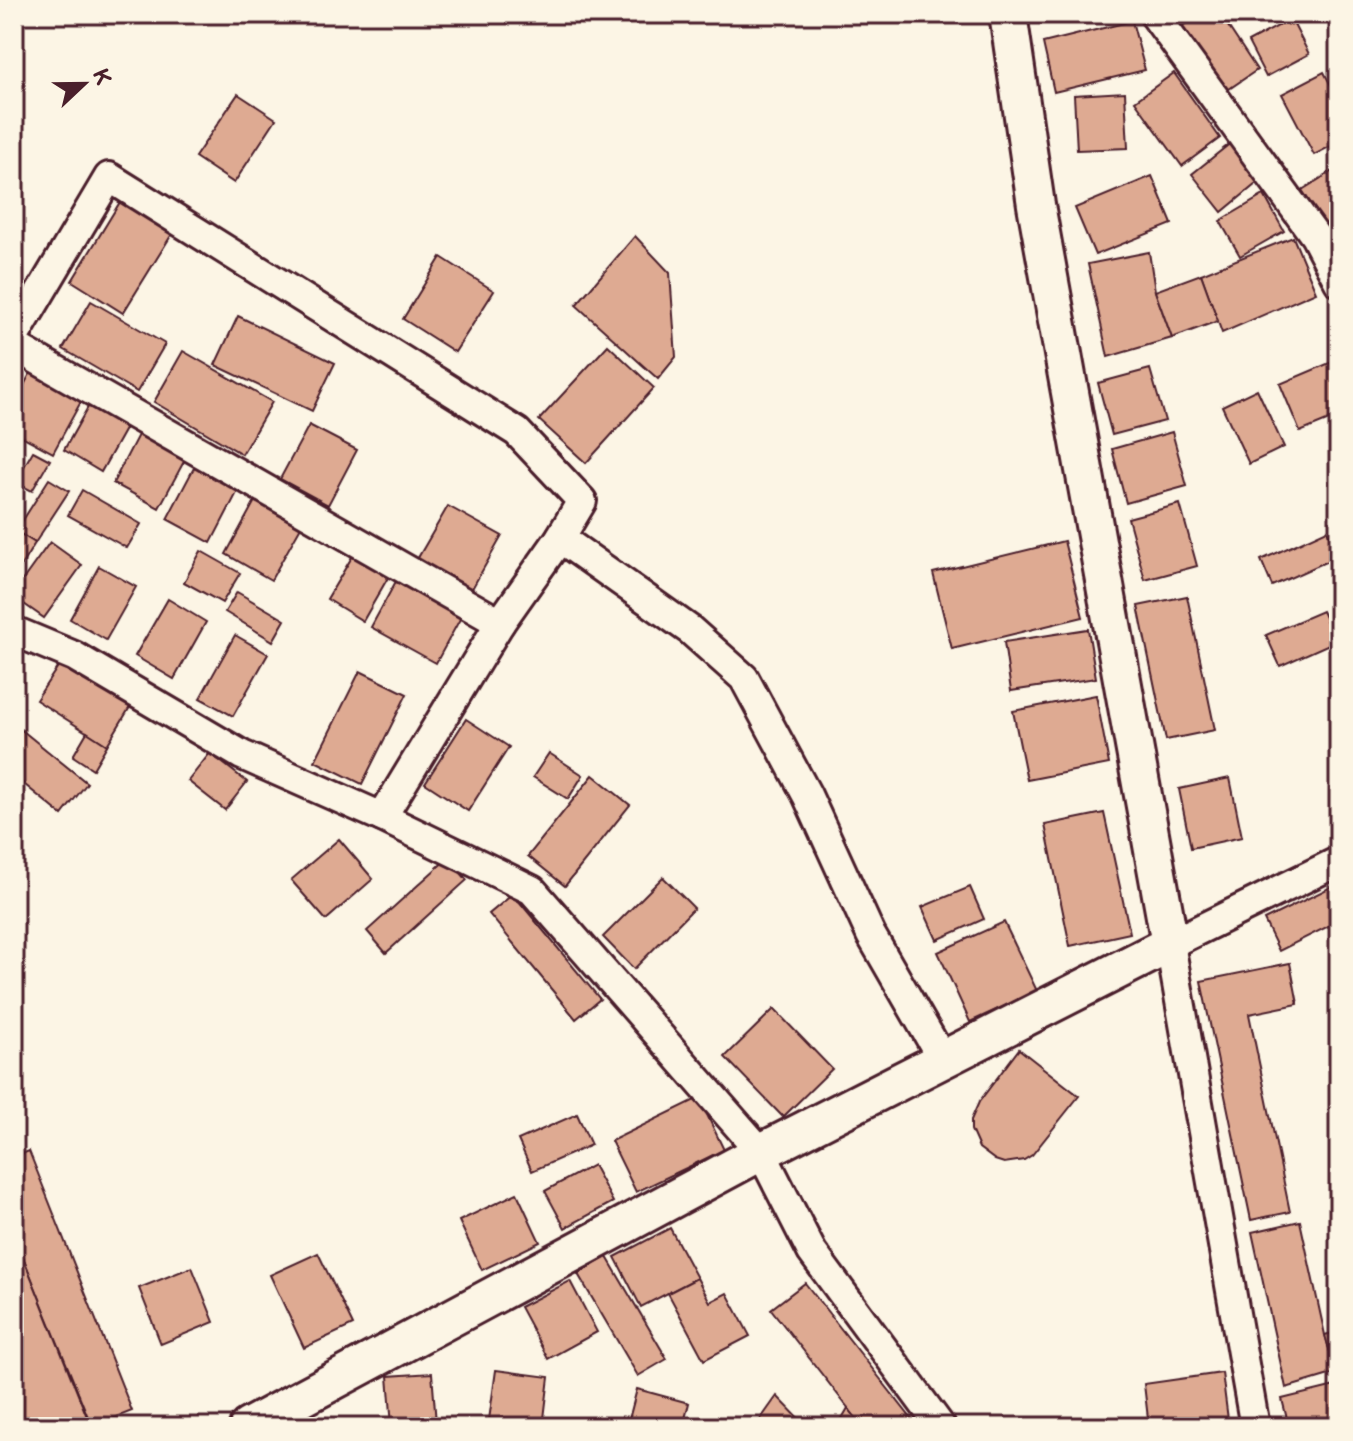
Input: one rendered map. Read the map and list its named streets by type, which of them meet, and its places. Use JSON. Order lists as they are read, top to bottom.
{
  "north": "right"
}
